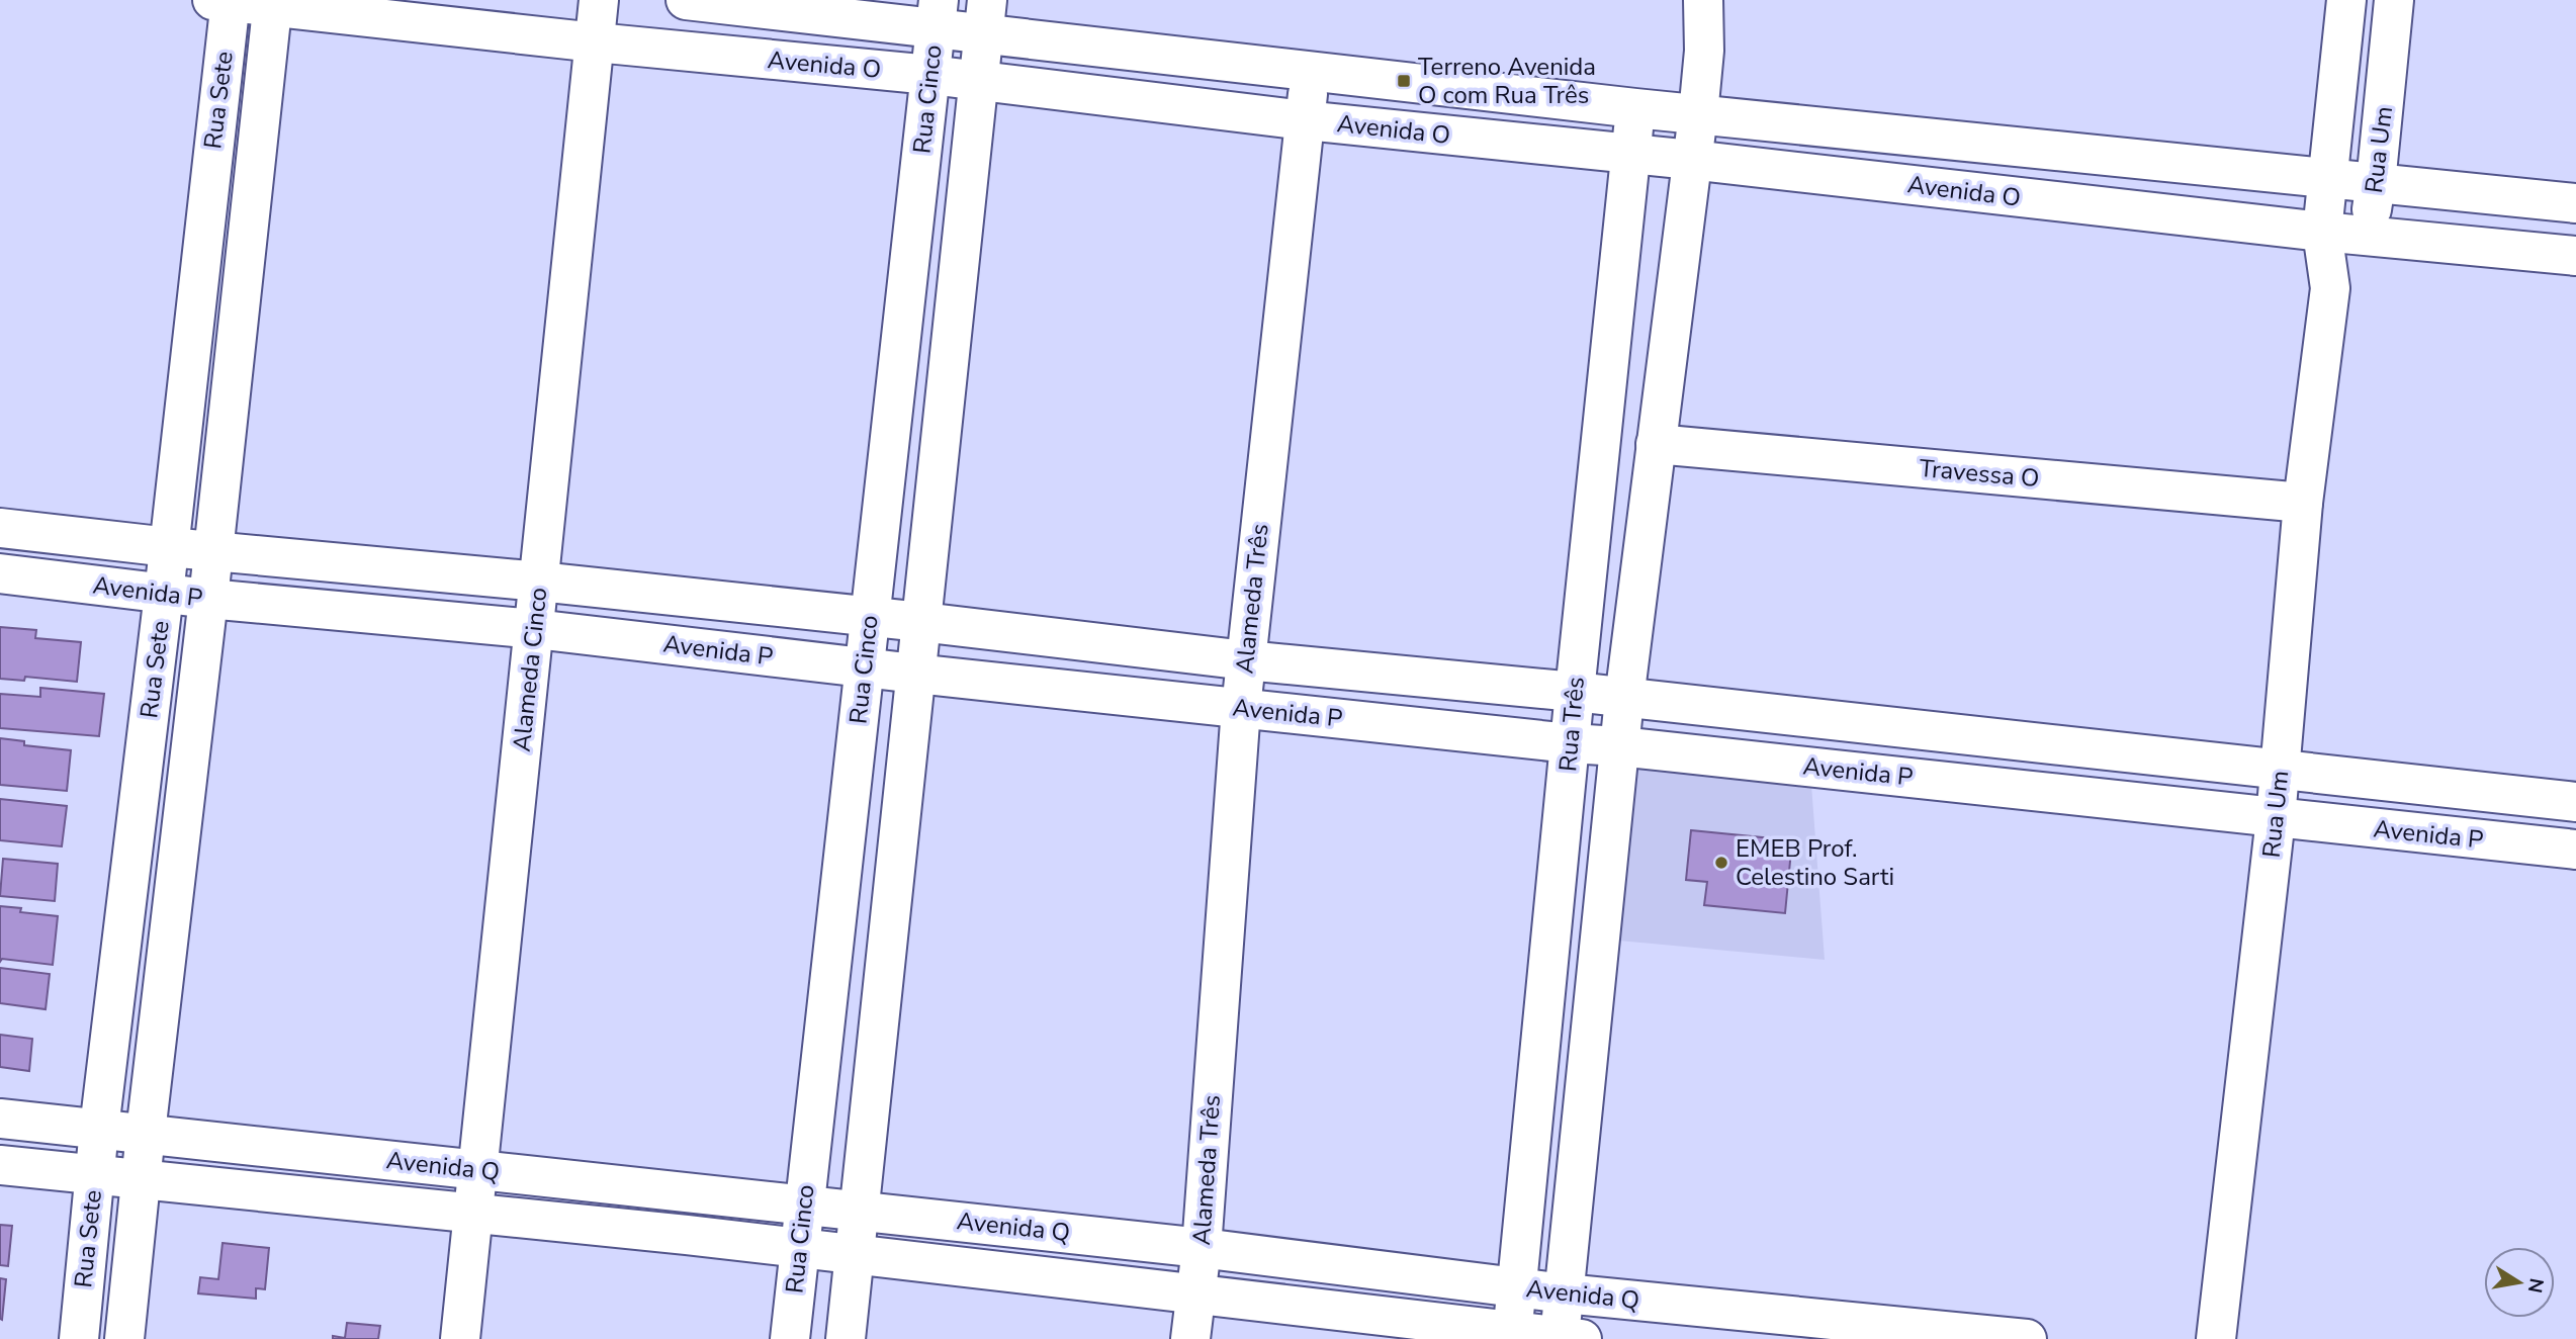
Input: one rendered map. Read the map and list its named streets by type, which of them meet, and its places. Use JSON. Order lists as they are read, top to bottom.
{
  "streets": {
    "street": [
      "Avenida O",
      "Rua Cinco",
      "Rua Sete",
      "Rua Um",
      "Travessa O",
      "Avenida P",
      "Alameda Três",
      "Alameda Cinco",
      "Rua Três",
      "Avenida Q"
    ]
  },
  "crossings": [
    ["Avenida O", "Rua Cinco"],
    ["Avenida O", "Rua Sete"],
    ["Avenida O", "Rua Um"],
    ["Avenida O", "Alameda Três"],
    ["Avenida O", "Alameda Cinco"],
    ["Avenida O", "Rua Três"],
    ["Rua Cinco", "Avenida P"],
    ["Rua Cinco", "Avenida Q"],
    ["Rua Sete", "Avenida P"],
    ["Rua Sete", "Avenida Q"],
    ["Rua Um", "Travessa O"],
    ["Rua Um", "Avenida P"],
    ["Travessa O", "Rua Três"],
    ["Avenida P", "Alameda Três"],
    ["Avenida P", "Alameda Cinco"],
    ["Avenida P", "Rua Três"],
    ["Alameda Três", "Avenida Q"],
    ["Alameda Cinco", "Avenida Q"],
    ["Rua Três", "Avenida Q"]
  ],
  "places": {
    "transit": ["Terreno Avenida O com Rua Três"],
    "other": ["EMEB Prof. Celestino Sarti"]
  },
  "north": "right"
}
